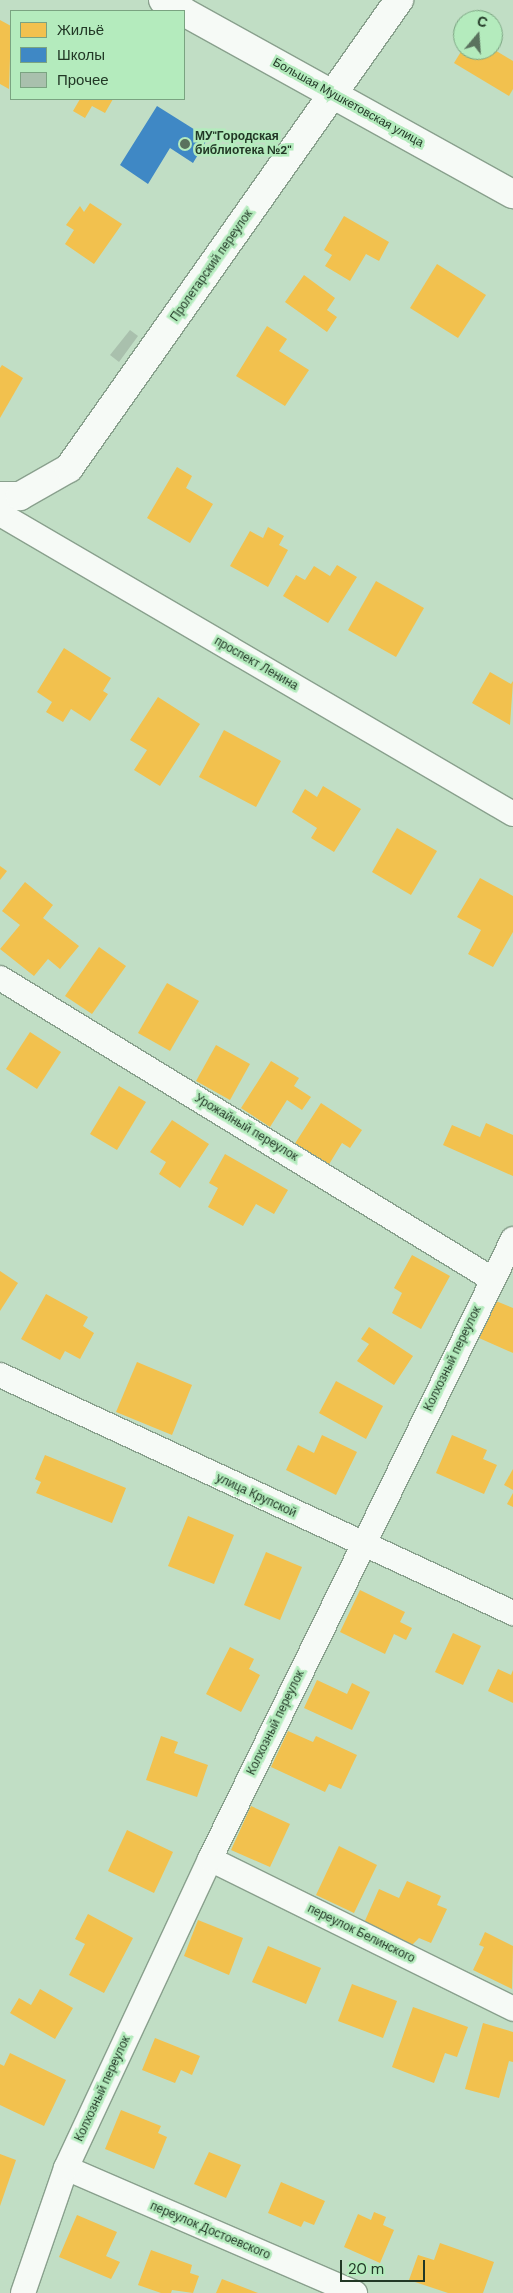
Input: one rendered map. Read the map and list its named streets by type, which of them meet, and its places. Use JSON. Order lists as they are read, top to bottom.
{
  "streets": {
    "main road": ["Большая Мушкетовская улица", "Пролетарский переулок"],
    "street": [
      "проспект Ленина",
      "Урожайный переулок",
      "Колхозный переулок",
      "улица Крупской",
      "переулок Белинского",
      "переулок Достоевского"
    ]
  },
  "crossings": [
    ["Большая Мушкетовская улица", "Пролетарский переулок"],
    ["Урожайный переулок", "Колхозный переулок"],
    ["Колхозный переулок", "улица Крупской"],
    ["Колхозный переулок", "переулок Белинского"],
    ["Колхозный переулок", "переулок Достоевского"]
  ],
  "places": ["МУ\"Городская библиотека №2\""],
  "legend": ["Жильё", "Школы", "Прочее"],
  "scale_bar": "20 m",
  "north": "top"
}
